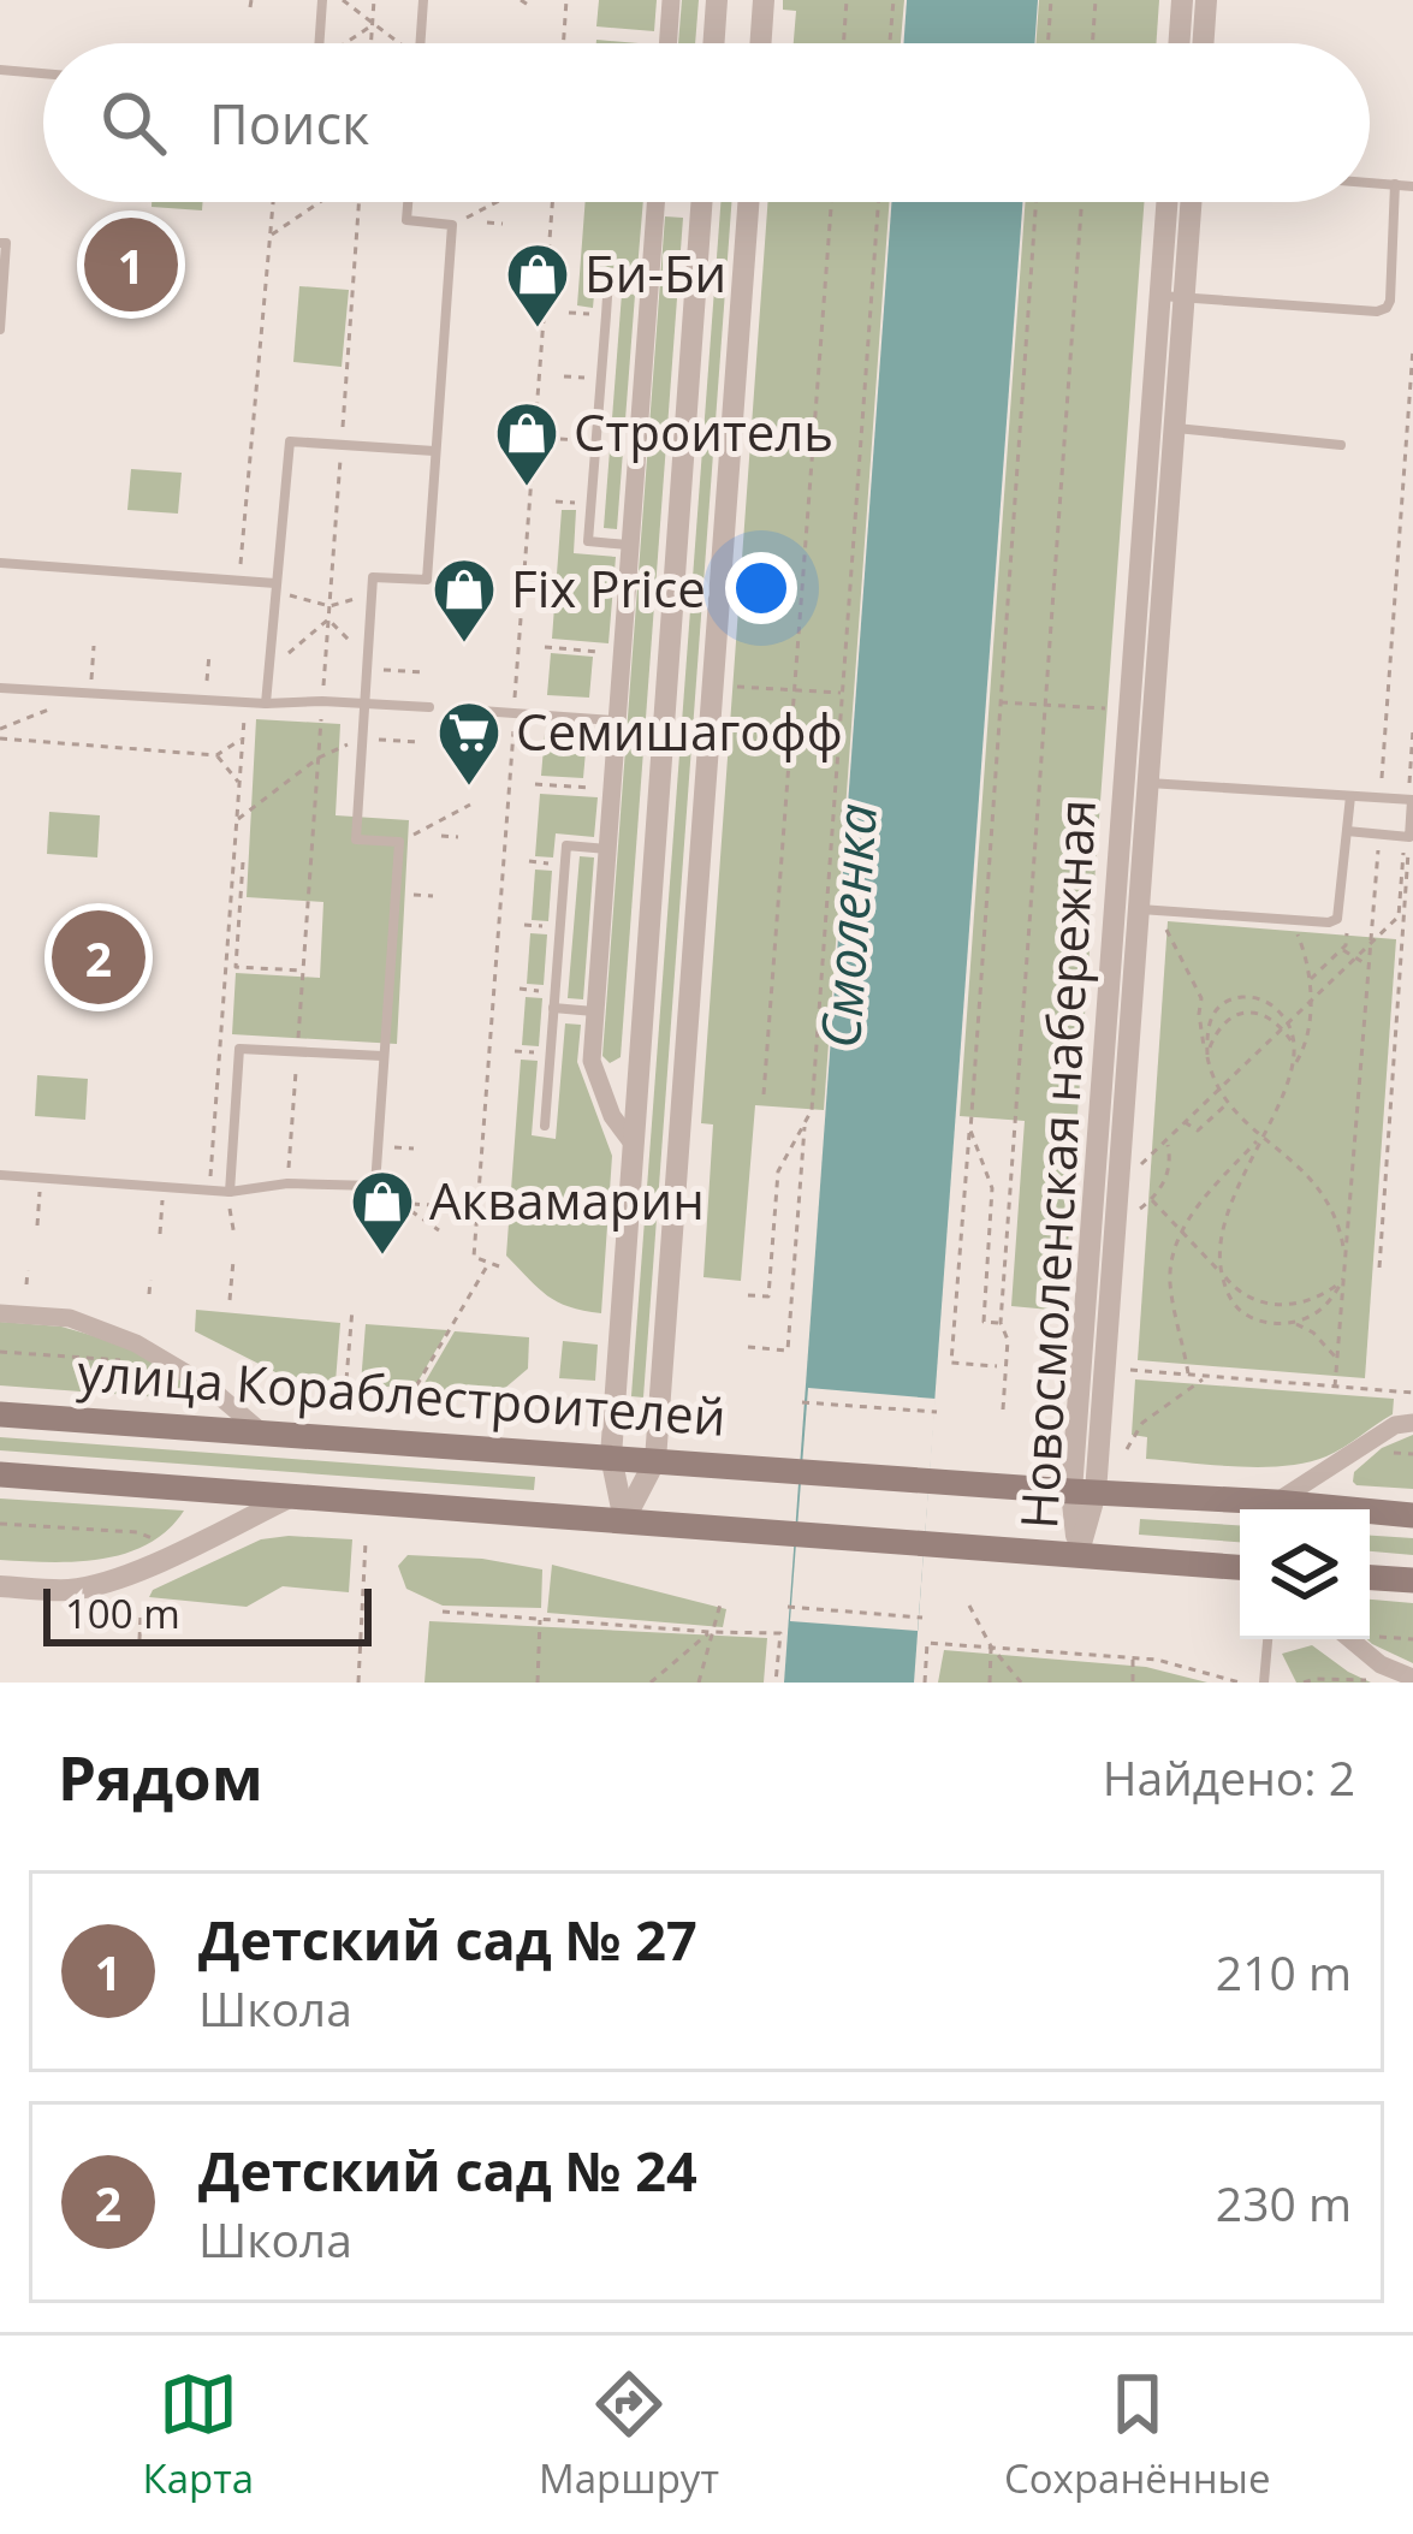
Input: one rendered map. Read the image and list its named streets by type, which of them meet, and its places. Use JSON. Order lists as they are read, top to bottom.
{
  "streets": {
    "main road": ["улица Кораблестроителей"],
    "street": ["Новосмоленская набережная"]
  },
  "crossings": [
    ["Новосмоленская набережная", "улица Кораблестроителей"]
  ],
  "water": ["Смоленка"],
  "places": {
    "shop": [
      "Би-Би",
      "Строитель",
      "Fix Price",
      "Аквамарин"
    ],
    "supermarket": ["Семишагофф"]
  },
  "scale_bar": "100 m",
  "page": {
    "search": "Поиск",
    "pins": ["1", "2"],
    "scale": "100 m",
    "heading": ["Рядом", "Найдено: 2"],
    "list": [
      {
        "mark": "1",
        "name": "Детский сад № 27",
        "note": "Школа",
        "value": "210 m"
      },
      {
        "mark": "2",
        "name": "Детский сад № 24",
        "note": "Школа",
        "value": "230 m"
      }
    ],
    "nav": ["Карта", "Маршрут", "Сохранённые"]
  }
}
